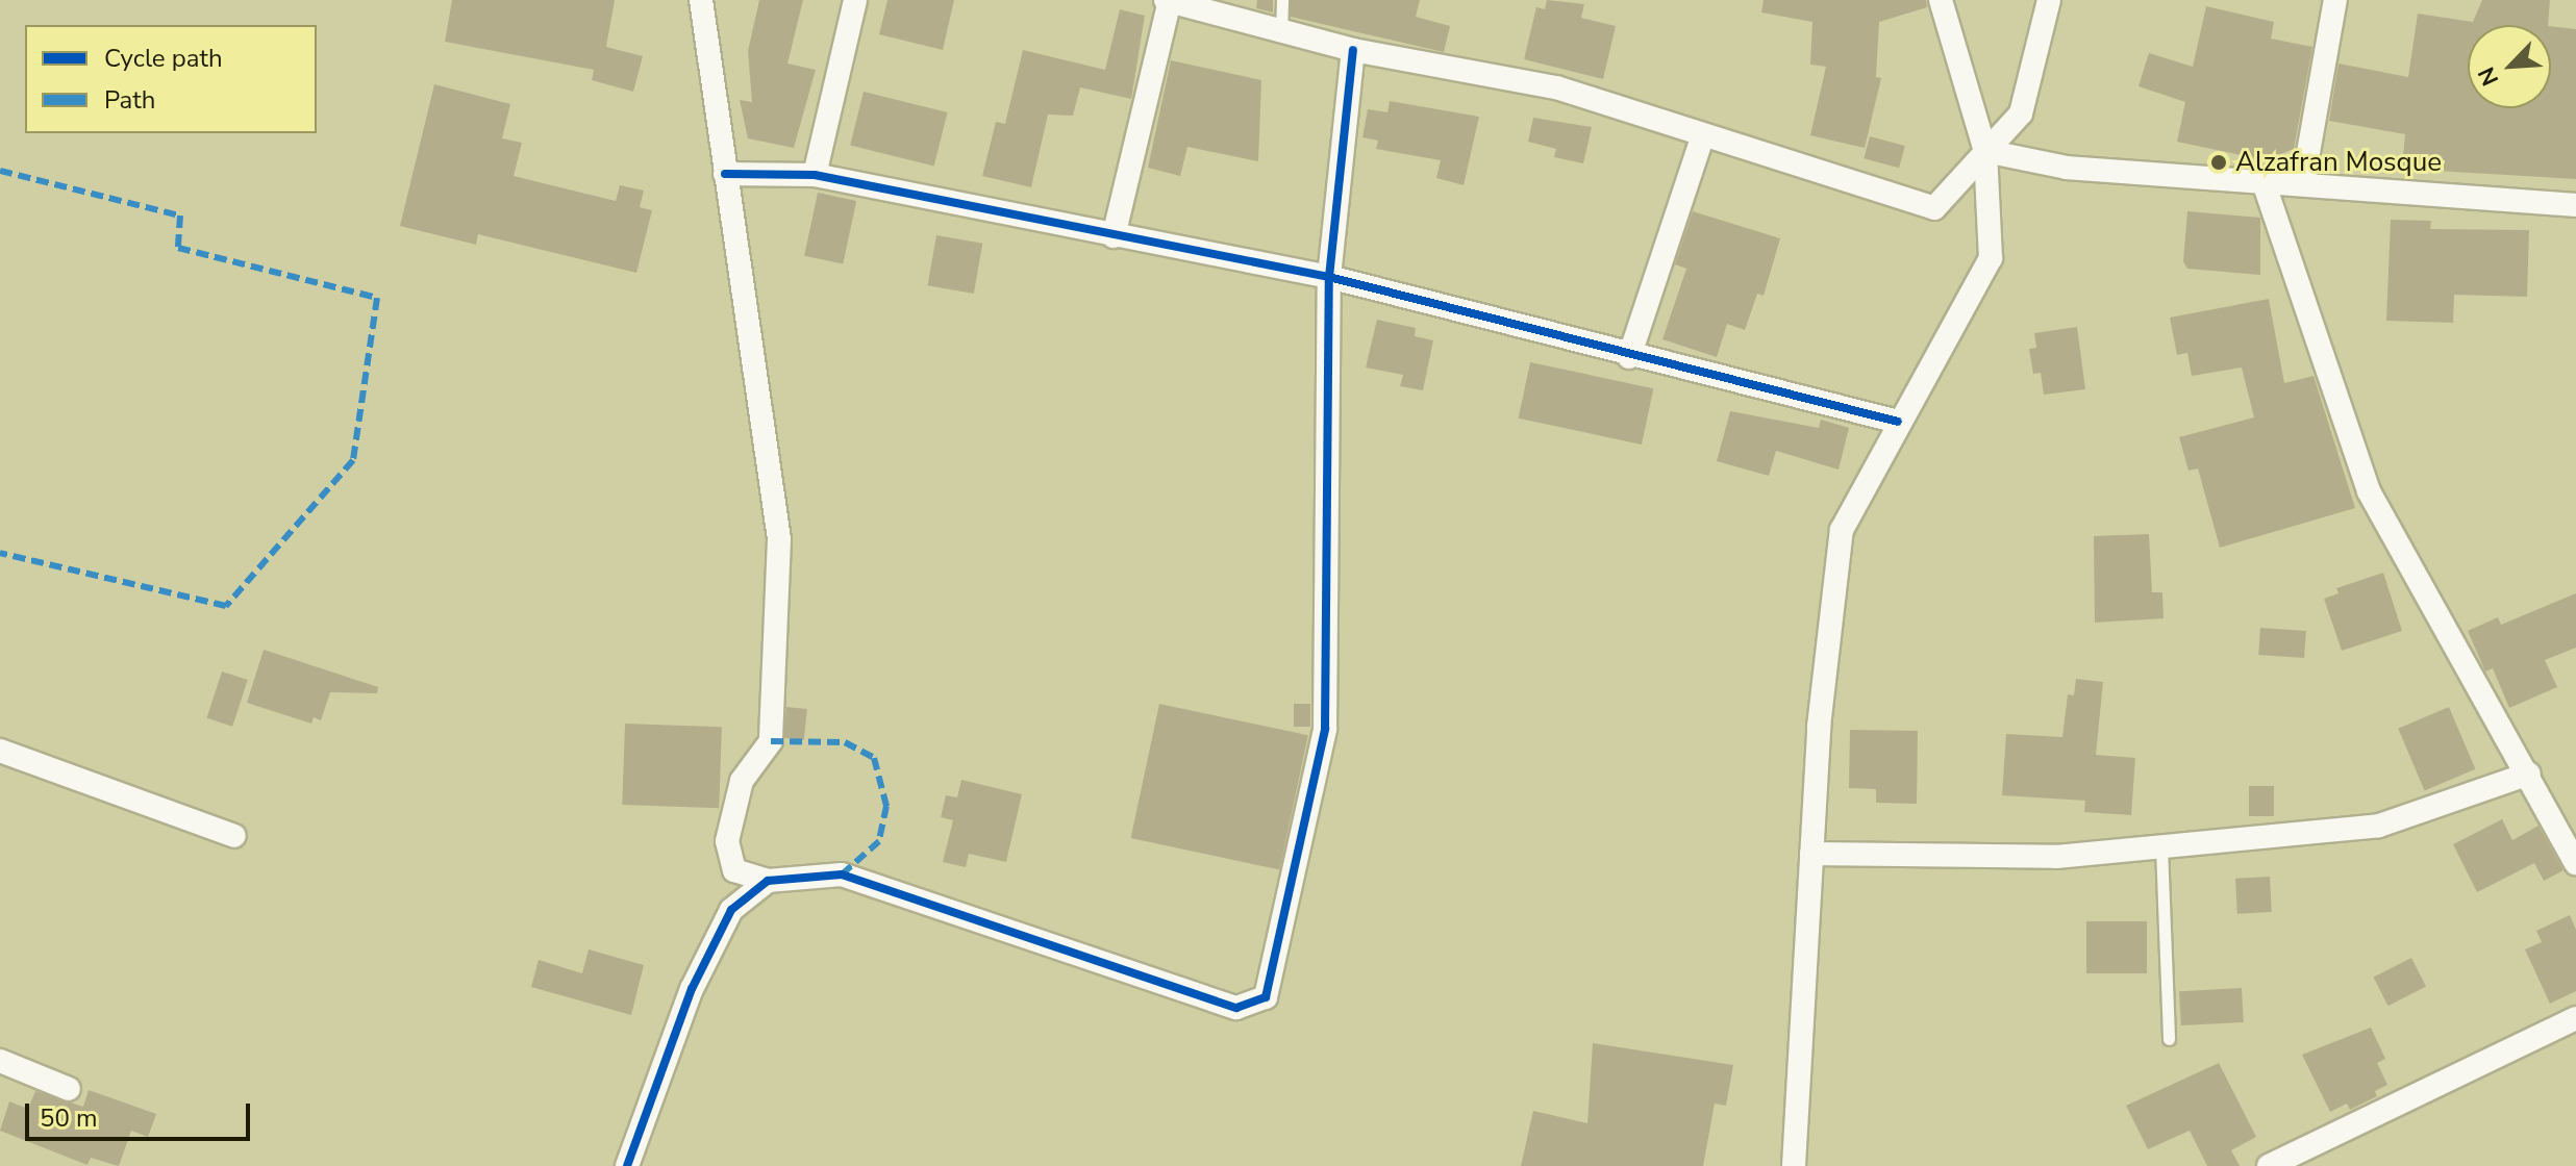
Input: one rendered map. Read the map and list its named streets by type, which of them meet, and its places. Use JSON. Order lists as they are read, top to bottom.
{
  "places": ["Alzafran Mosque"],
  "legend": ["Cycle path", "Path"],
  "scale_bar": "50 m",
  "north": "bottom left"
}
